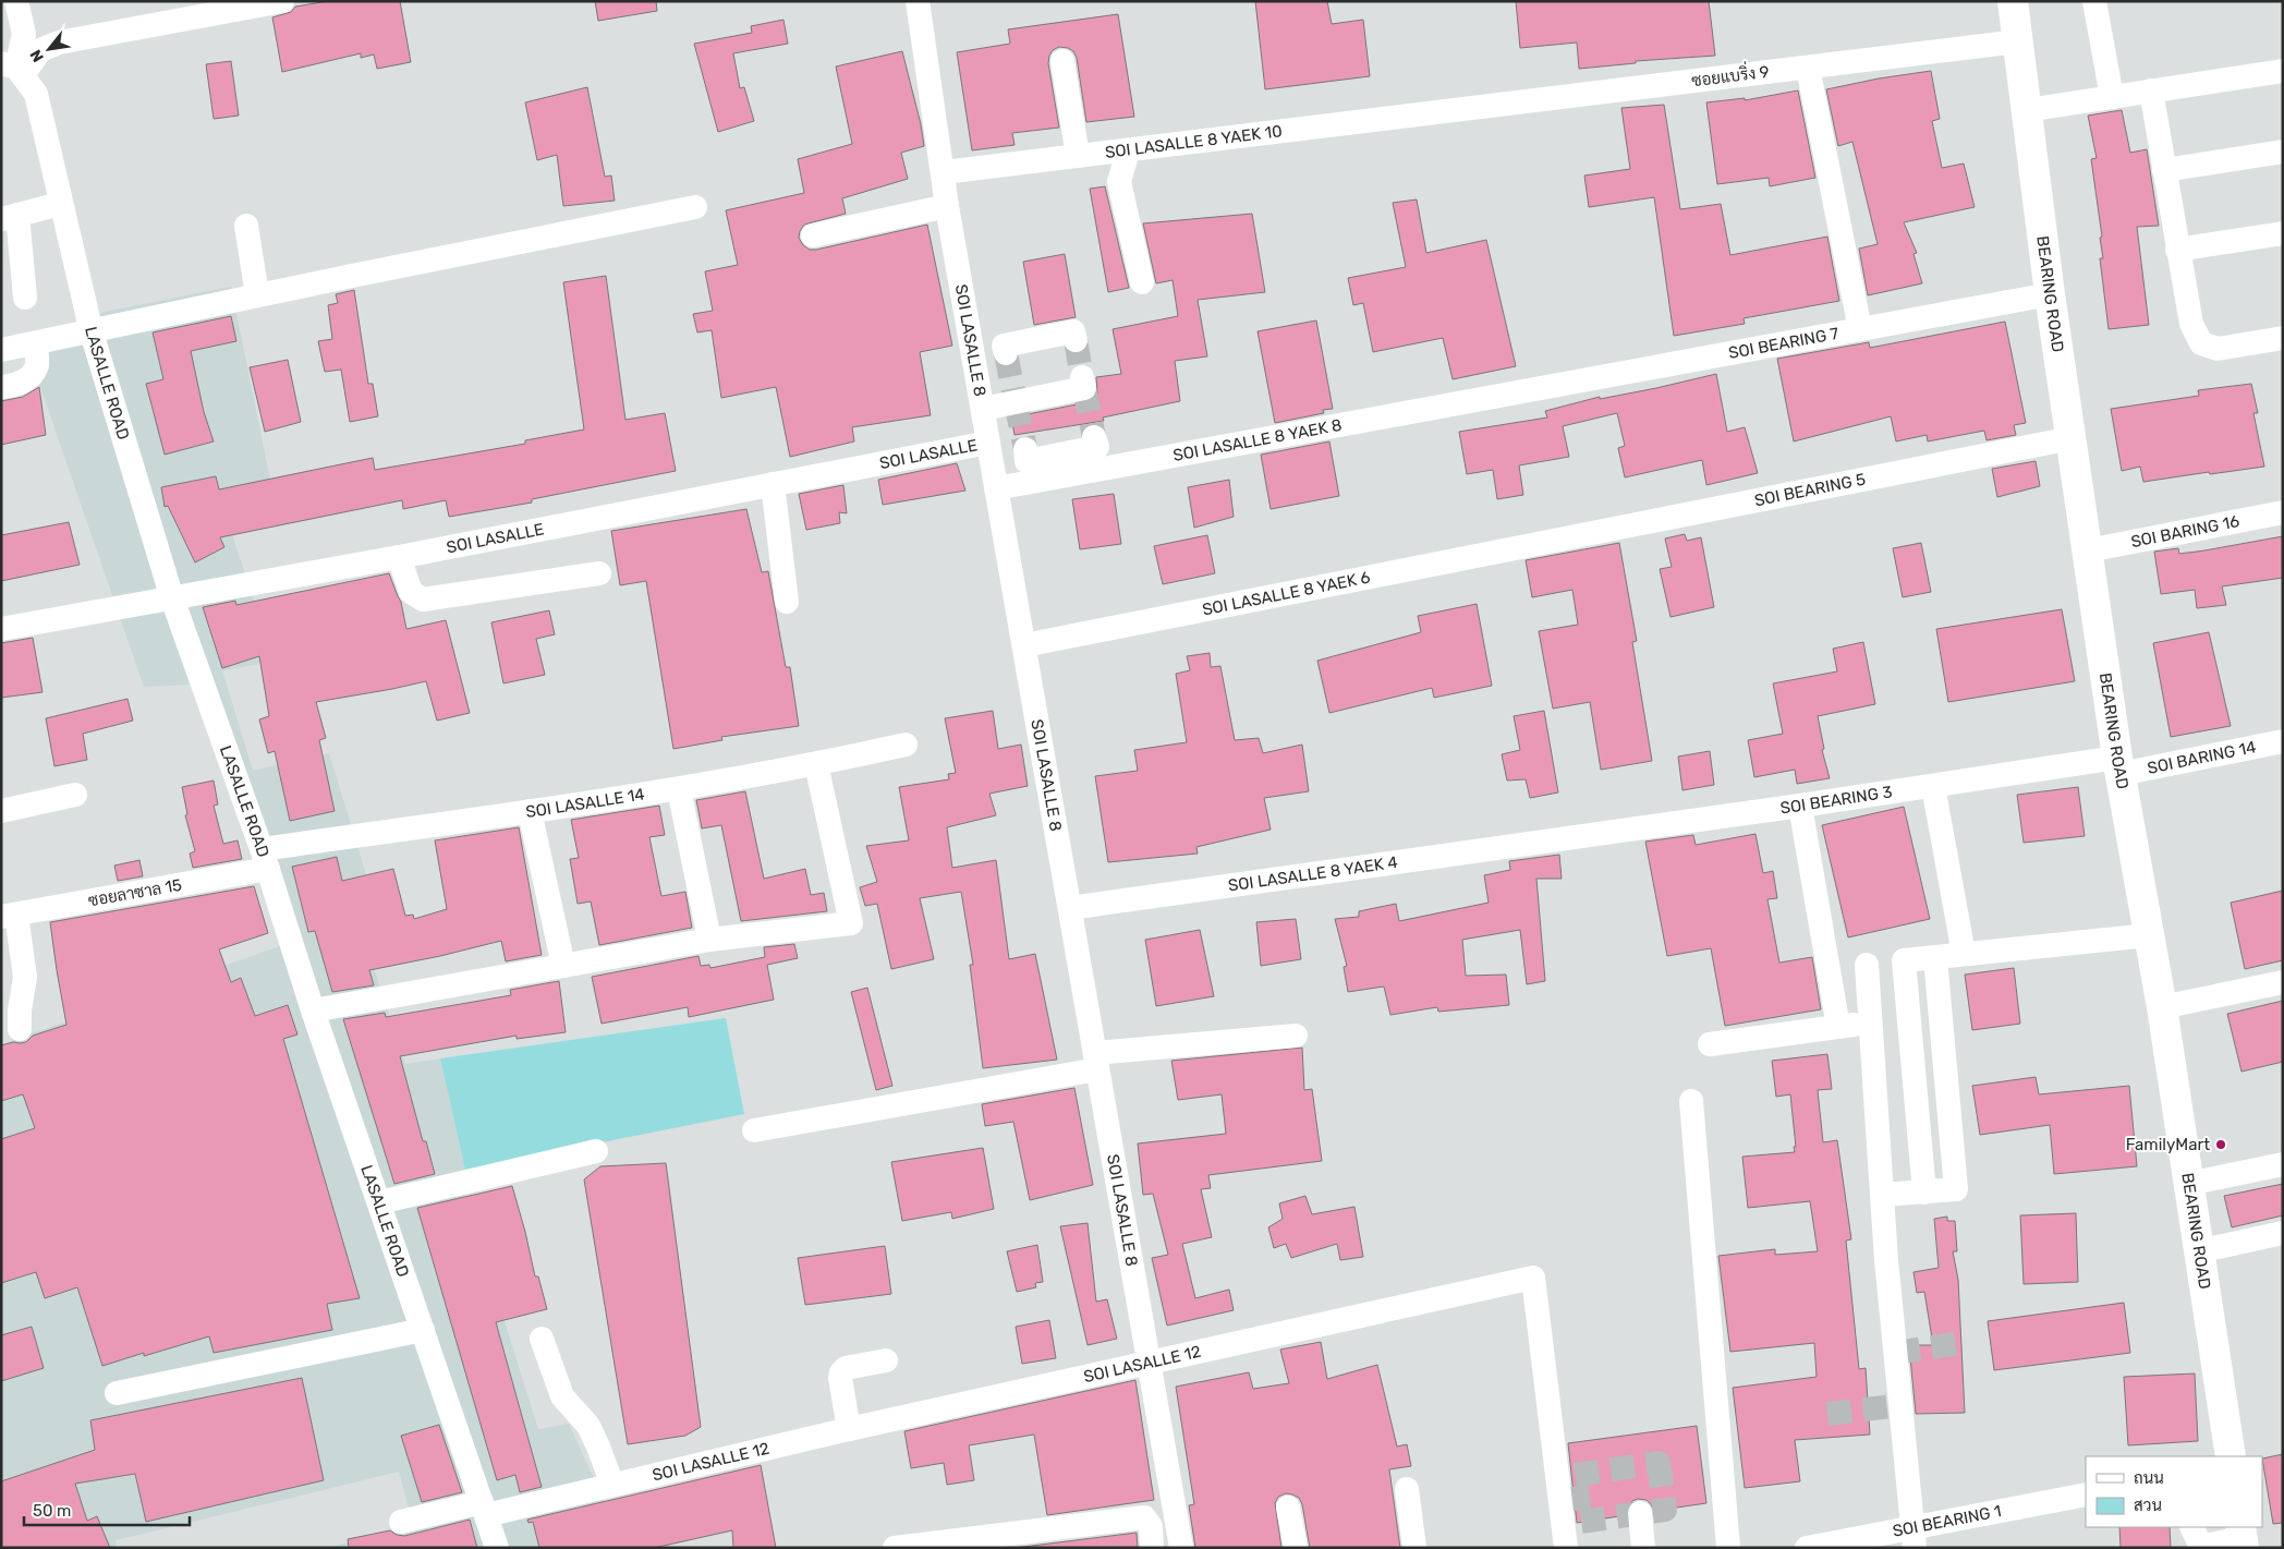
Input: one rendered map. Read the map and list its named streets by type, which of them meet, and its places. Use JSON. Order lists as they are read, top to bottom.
{
  "streets": {
    "main road": ["BEARING ROAD"],
    "street": [
      "ซอยแบริ่ง 9",
      "SOI LASALLE 8 YAEK 10",
      "SOI LASALLE 8",
      "SOI BEARING 7",
      "LASALLE ROAD",
      "SOI LASALLE 8 YAEK 8",
      "SOI LASALLE",
      "SOI BEARING 5",
      "SOI BARING 16",
      "SOI LASALLE 8 YAEK 6",
      "SOI BARING 14",
      "SOI BEARING 3",
      "SOI LASALLE 14",
      "SOI LASALLE 8 YAEK 4",
      "ซอยลาซาล 15",
      "SOI LASALLE 12",
      "SOI BEARING 1"
    ]
  },
  "crossings": [
    ["ซอยแบริ่ง 9", "SOI LASALLE 8 YAEK 10"],
    ["ซอยแบริ่ง 9", "BEARING ROAD"],
    ["SOI LASALLE 8 YAEK 10", "SOI LASALLE 8"],
    ["BEARING ROAD", "SOI BEARING 7"],
    ["BEARING ROAD", "SOI BEARING 5"],
    ["BEARING ROAD", "SOI BARING 16"],
    ["BEARING ROAD", "SOI BARING 14"],
    ["BEARING ROAD", "SOI BEARING 3"],
    ["SOI LASALLE 8", "SOI LASALLE 8 YAEK 8"],
    ["SOI LASALLE 8", "SOI LASALLE"],
    ["SOI LASALLE 8", "SOI LASALLE 8 YAEK 6"],
    ["SOI LASALLE 8", "SOI LASALLE 8 YAEK 4"],
    ["SOI LASALLE 8", "SOI LASALLE 12"],
    ["SOI BEARING 7", "SOI LASALLE 8 YAEK 8"],
    ["LASALLE ROAD", "SOI LASALLE"],
    ["LASALLE ROAD", "SOI LASALLE 14"],
    ["LASALLE ROAD", "ซอยลาซาล 15"],
    ["LASALLE ROAD", "SOI LASALLE 12"],
    ["SOI BEARING 5", "SOI LASALLE 8 YAEK 6"],
    ["SOI BARING 14", "SOI BEARING 3"],
    ["SOI BEARING 3", "SOI LASALLE 8 YAEK 4"],
    ["SOI LASALLE 14", "ซอยลาซาล 15"]
  ],
  "places": ["FamilyMart"],
  "legend": ["ถนน", "สวน"],
  "scale_bar": "50 m",
  "north": "bottom left"
}
